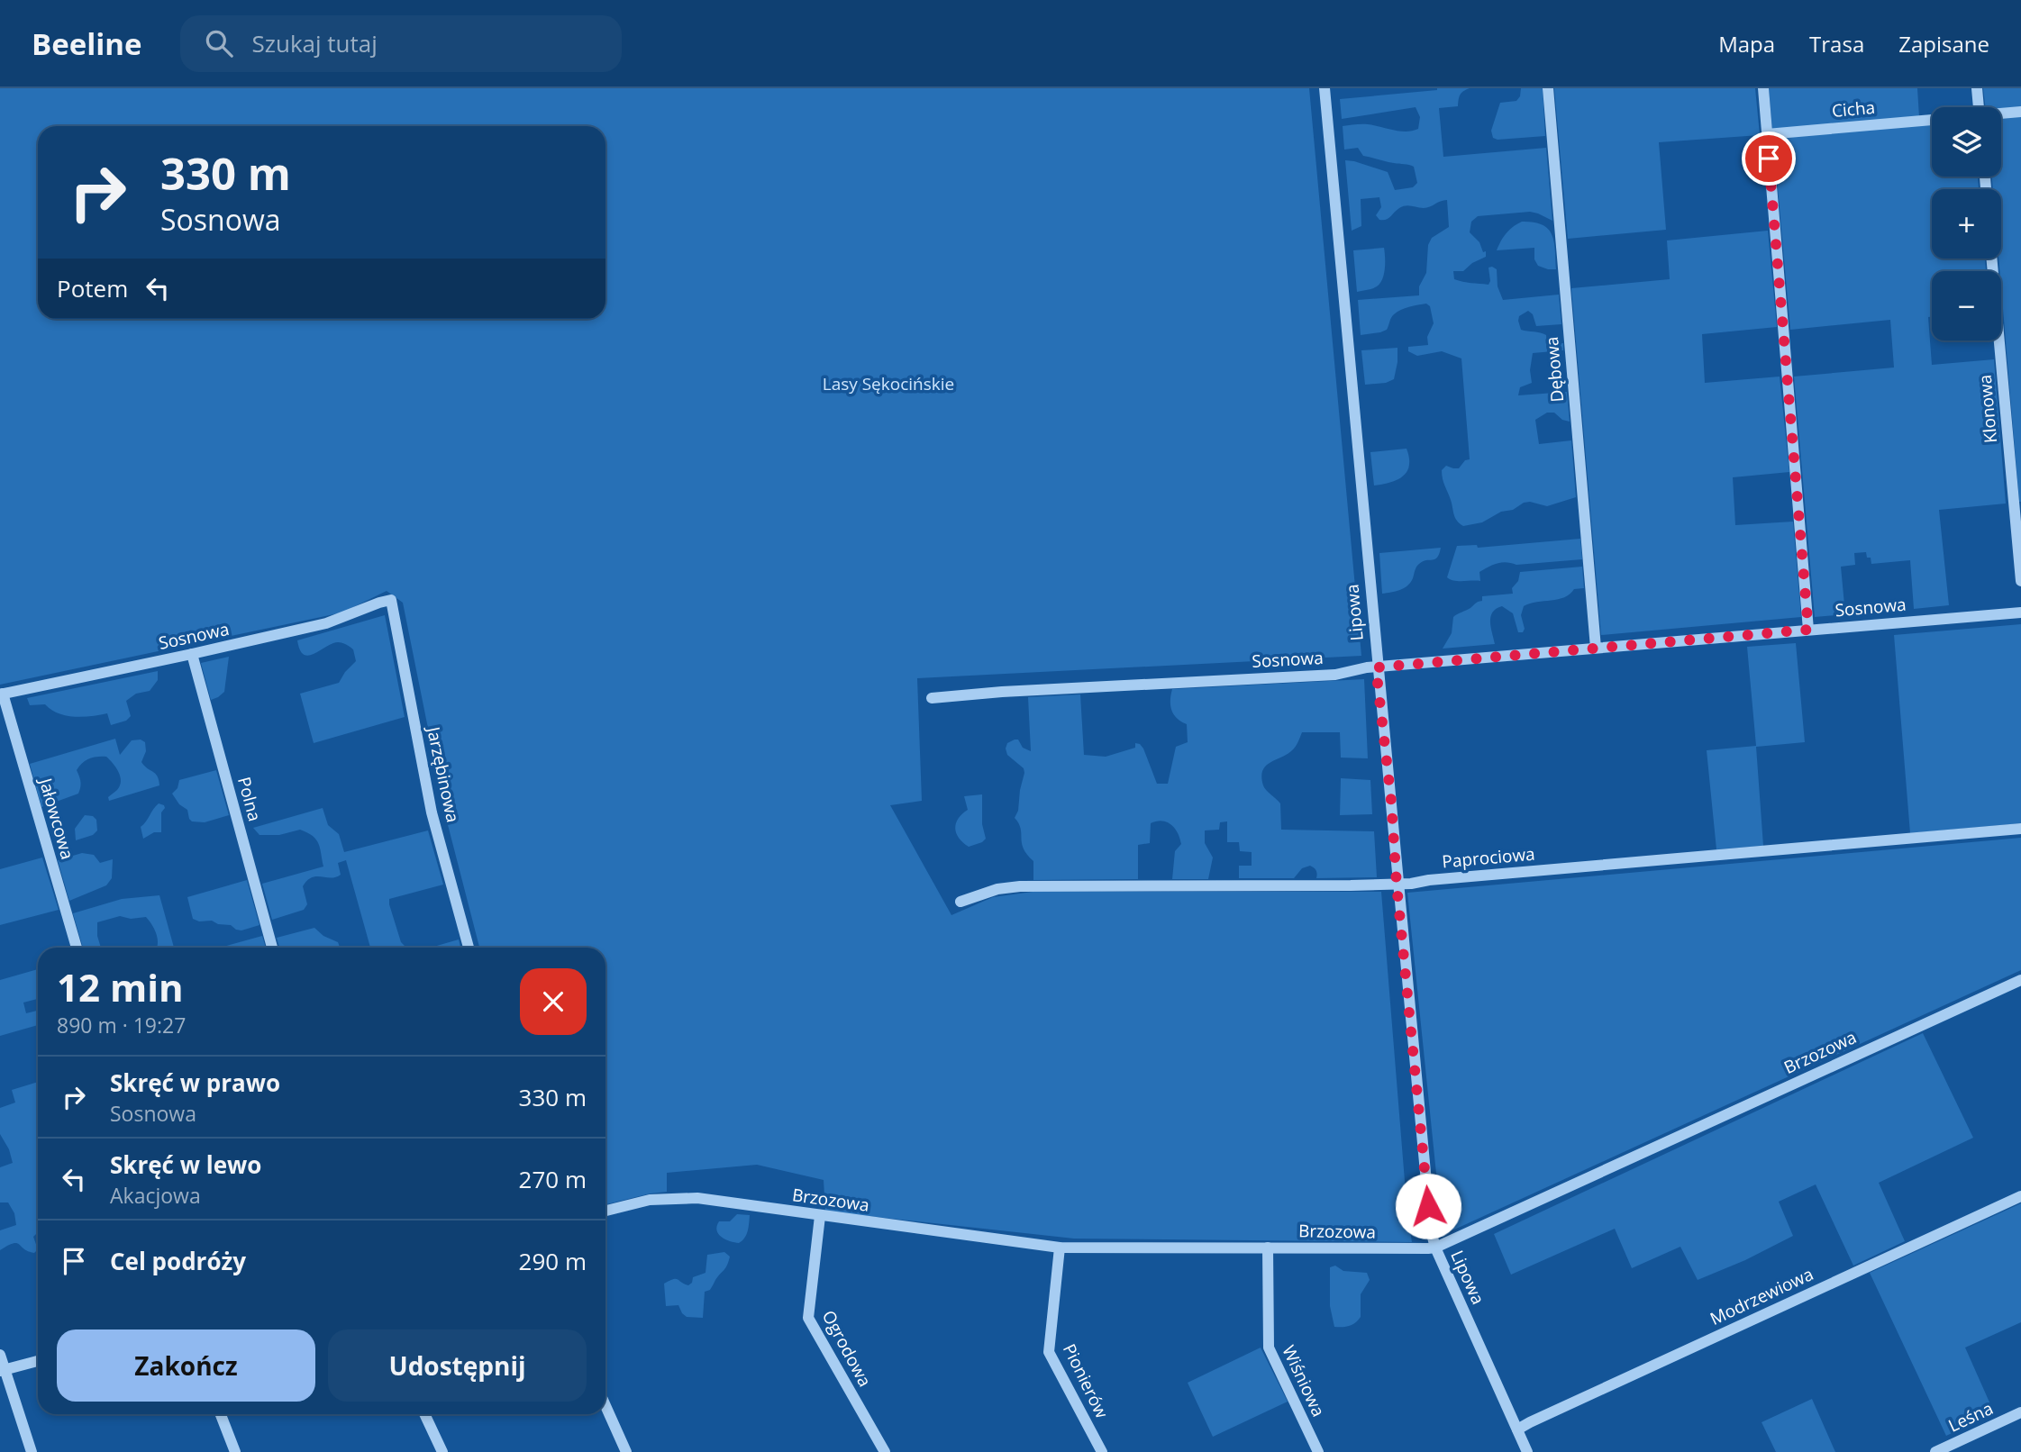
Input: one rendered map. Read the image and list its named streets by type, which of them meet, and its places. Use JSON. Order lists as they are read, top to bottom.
{
  "streets": {
    "street": [
      "Cicha",
      "Dębowa",
      "Klonowa",
      "Sosnowa",
      "Lipowa",
      "Jarzębinowa",
      "Polna",
      "Jałowcowa",
      "Paprociowa",
      "Brzozowa",
      "Modrzewiowa",
      "Ogrodowa",
      "Pionierów",
      "Wiśniowa",
      "Leśna"
    ]
  },
  "crossings": [
    ["Dębowa", "Sosnowa"],
    ["Sosnowa", "Lipowa"],
    ["Sosnowa", "Jarzębinowa"],
    ["Sosnowa", "Polna"],
    ["Sosnowa", "Jałowcowa"],
    ["Lipowa", "Paprociowa"],
    ["Lipowa", "Brzozowa"],
    ["Lipowa", "Modrzewiowa"],
    ["Brzozowa", "Ogrodowa"],
    ["Brzozowa", "Pionierów"],
    ["Brzozowa", "Wiśniowa"]
  ],
  "parks": ["Lasy Sękocińskie"],
  "page": {
    "header": "Beeline",
    "search": "Szukaj tutaj",
    "nav": ["Mapa", "Trasa", "Zapisane"],
    "map_buttons": ["+", "−"],
    "turn": ["330 m", "Sosnowa"],
    "then": "Potem",
    "heading": ["12 min", "890 m · 19:27"],
    "list": [
      {
        "name": "Skręć w prawo",
        "note": "Sosnowa",
        "value": "330 m"
      },
      {
        "name": "Skręć w lewo",
        "note": "Akacjowa",
        "value": "270 m"
      },
      {
        "name": "Cel podróży",
        "value": "290 m"
      }
    ],
    "buttons": ["Zakończ", "Udostępnij"]
  }
}
